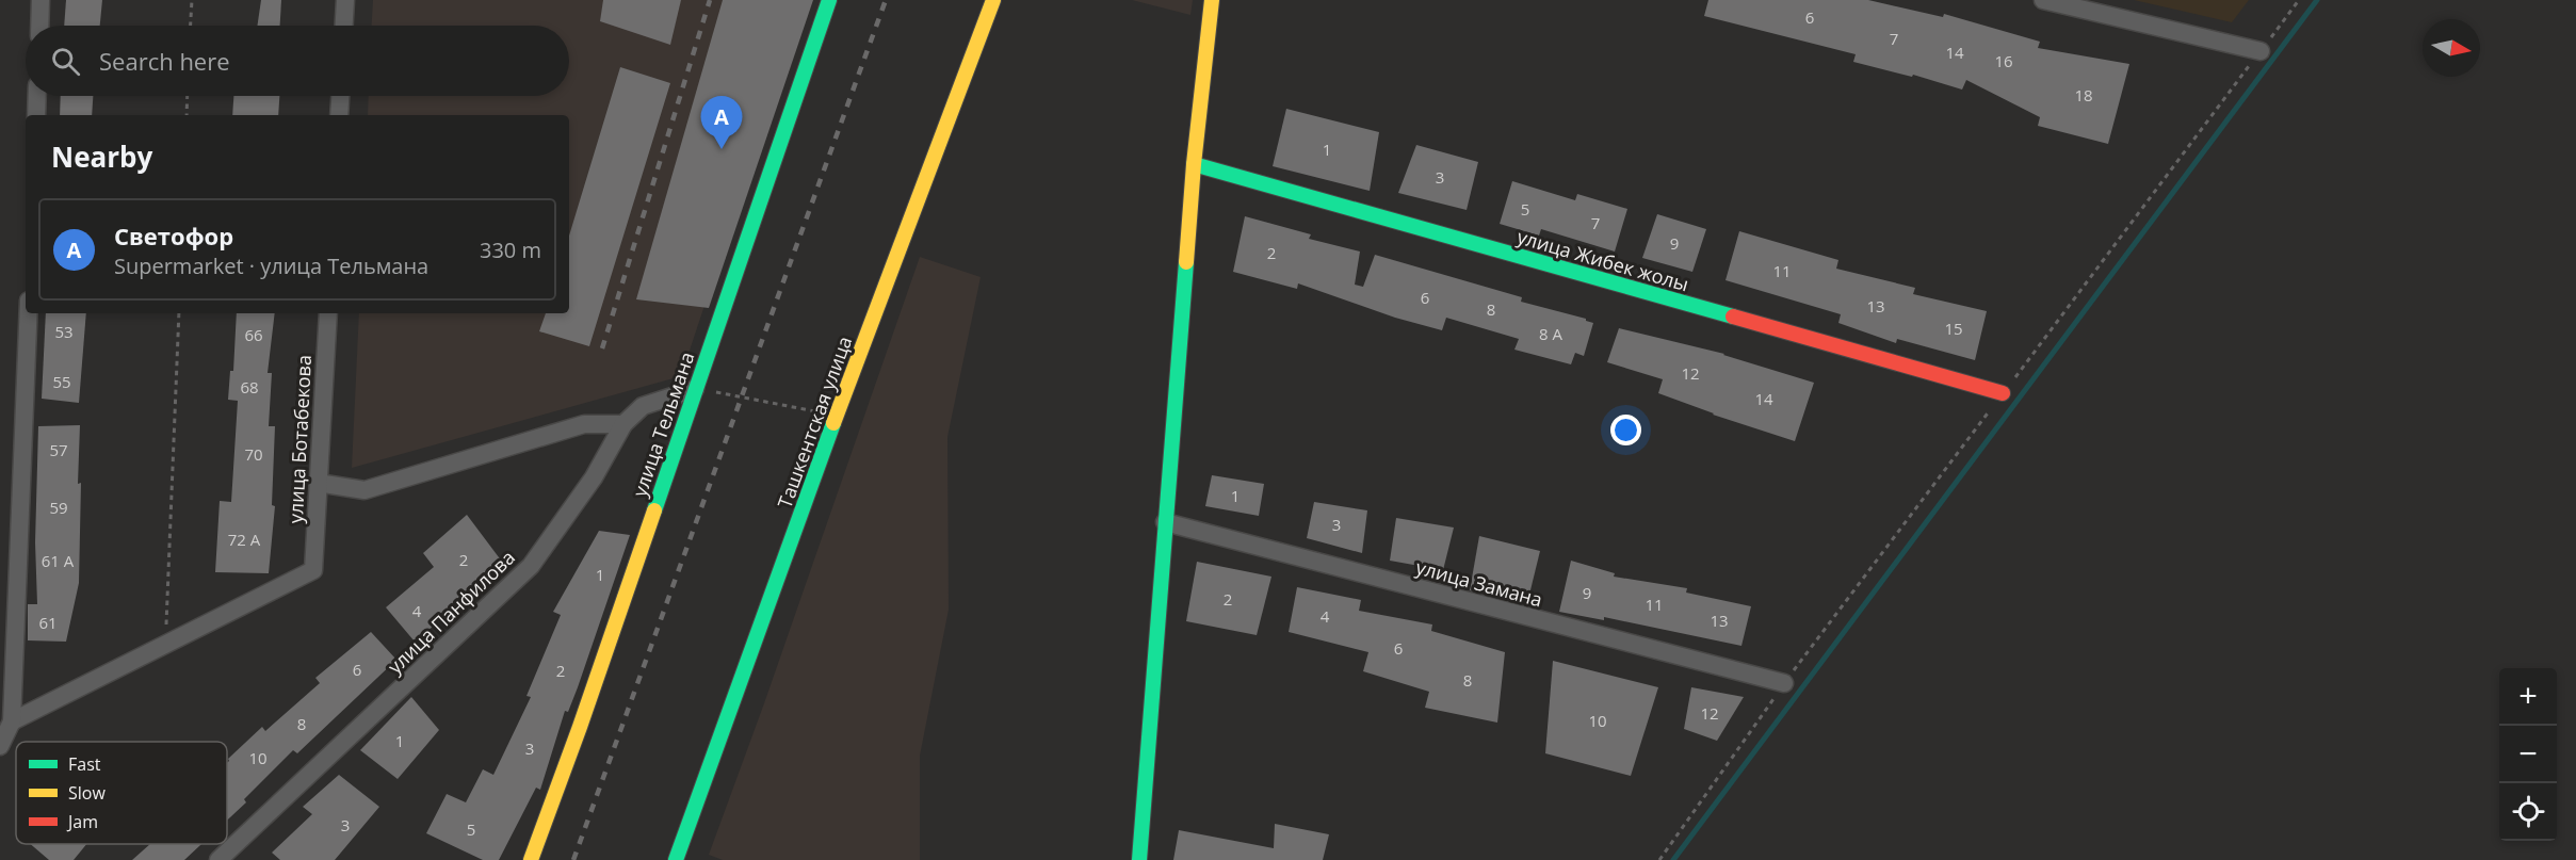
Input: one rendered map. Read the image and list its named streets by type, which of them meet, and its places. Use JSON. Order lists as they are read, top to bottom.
{
  "streets": {
    "main road": ["улица Жибек жолы", "Ташкентская улица", "улица Тельмана"],
    "street": ["улица Ботабекова", "улица Замана", "улица Панфилова"]
  },
  "crossings": [
    ["улица Тельмана", "улица Панфилова"]
  ],
  "house_numbers": [
    "6",
    "7",
    "14",
    "16",
    "18",
    "1",
    "3",
    "5",
    "7",
    "9",
    "2",
    "11",
    "6",
    "13",
    "8",
    "15",
    "53",
    "8 А",
    "66",
    "12",
    "55",
    "68",
    "14",
    "57",
    "70",
    "1",
    "59",
    "3",
    "72 А",
    "2",
    "61 А",
    "1",
    "9",
    "2",
    "11",
    "4",
    "4",
    "13",
    "61",
    "6",
    "6",
    "2",
    "8",
    "12",
    "10",
    "8",
    "1",
    "3",
    "10",
    "3",
    "5"
  ],
  "legend": ["Fast", "Slow", "Jam"],
  "north": "right",
  "page": {
    "search": "Search here",
    "pins": "A",
    "heading": "Nearby",
    "list": [
      {
        "mark": "A",
        "name": "Светофор",
        "note": "Supermarket · улица Тельмана",
        "value": "330 m"
      }
    ],
    "map_buttons": ["+", "−"]
  }
}
